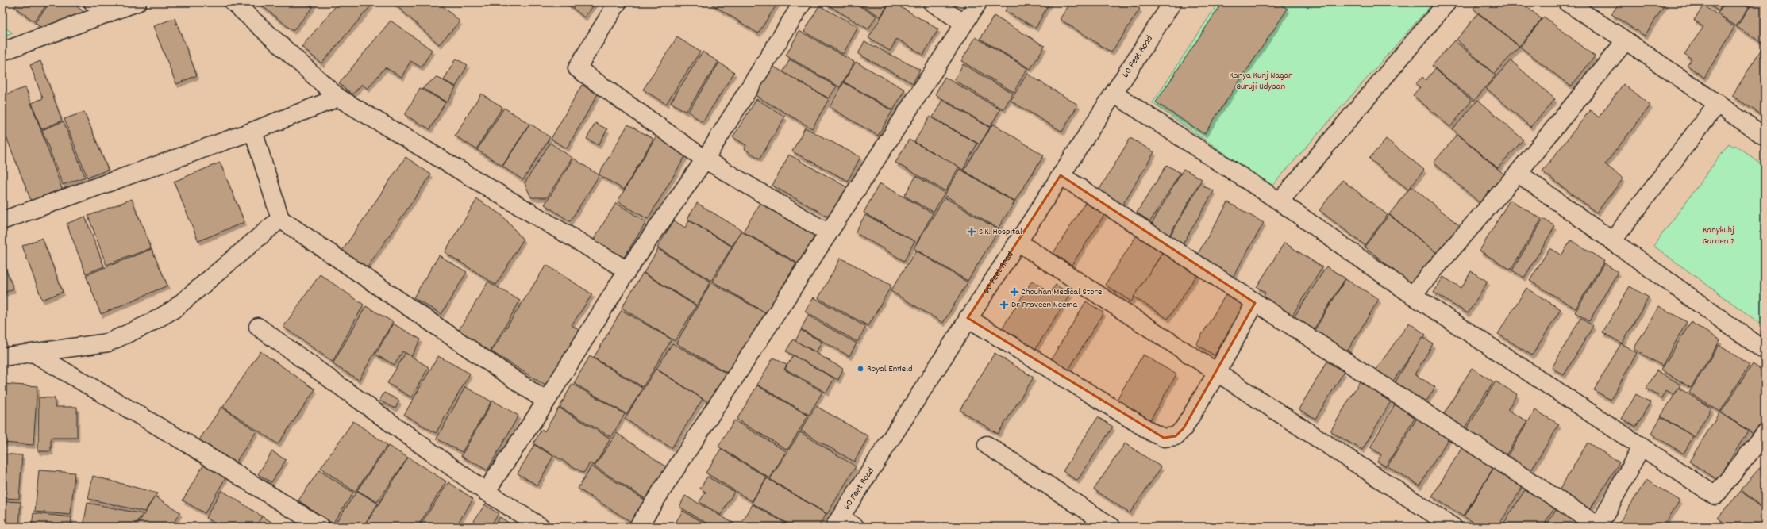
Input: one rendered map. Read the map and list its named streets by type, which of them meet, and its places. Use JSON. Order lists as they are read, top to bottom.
{
  "streets": {
    "street": ["60 Feet Road"]
  },
  "parks": ["Kanya Kunj Nagar Guruji Udyaan", "Kanykubj Garden 2"],
  "places": {
    "health": ["S.K. Hospital", "Chouhan Medical Store", "Dr Praveen Neema"],
    "other": ["Royal Enfield"]
  }
}
